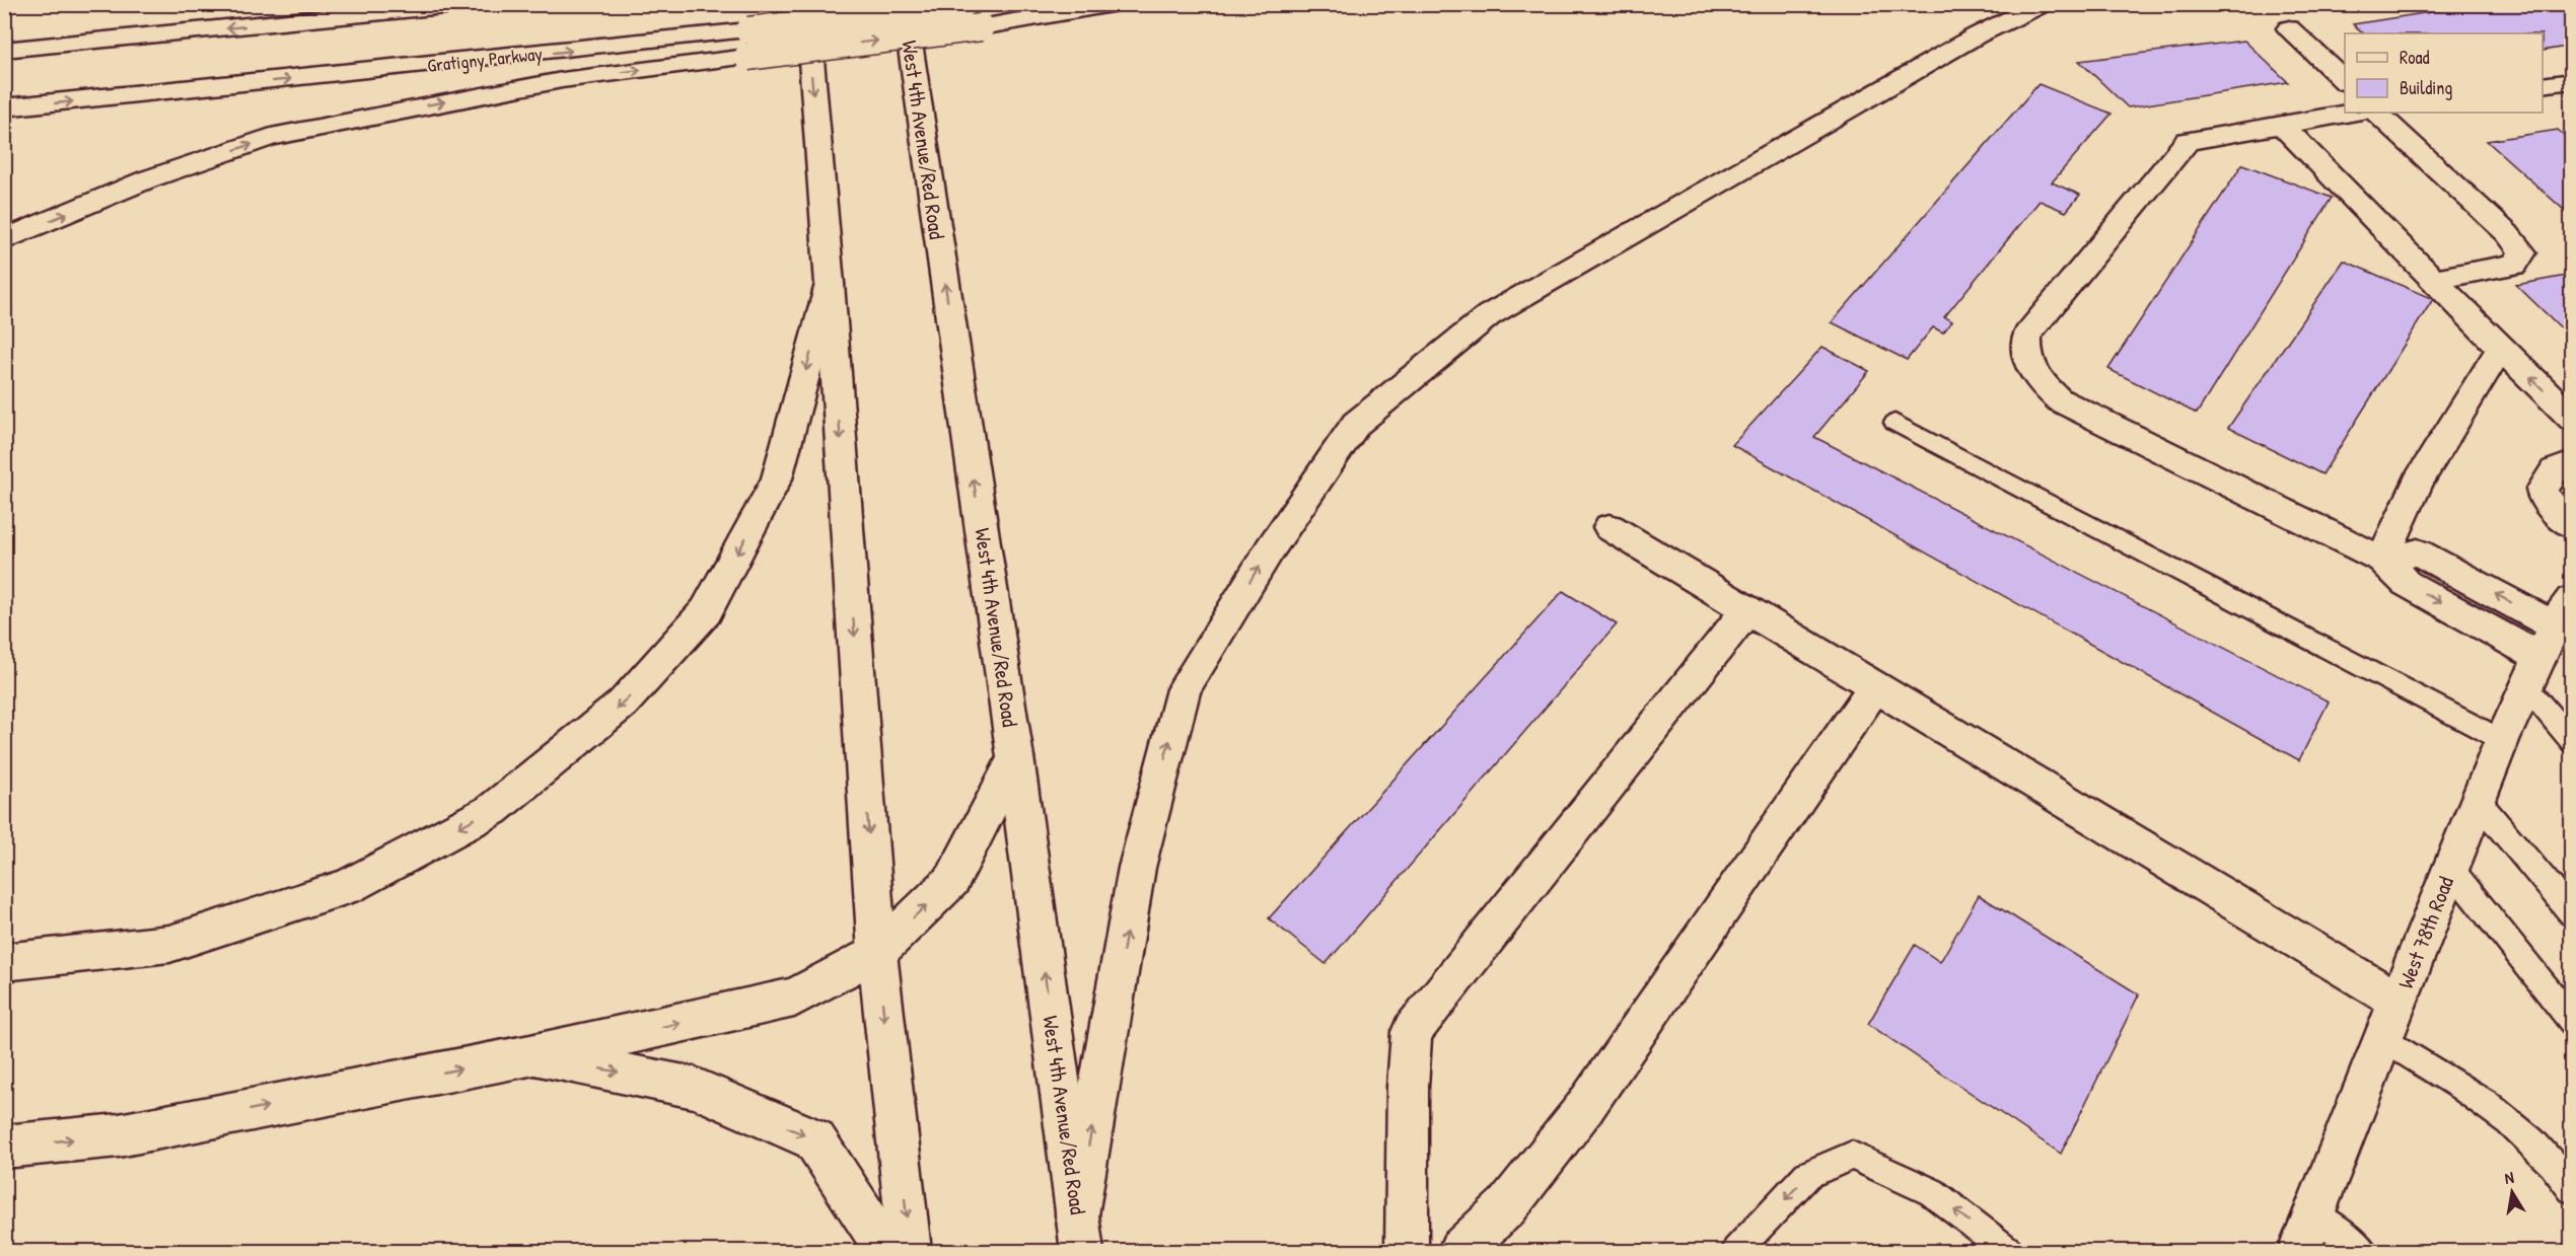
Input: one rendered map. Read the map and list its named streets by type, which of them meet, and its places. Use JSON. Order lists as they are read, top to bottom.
{
  "streets": {
    "main road": ["Gratigny Parkway", "West 4th Avenue/Red Road", "West 78th Road"]
  },
  "legend": ["Road", "Building"],
  "north": "top"
}
